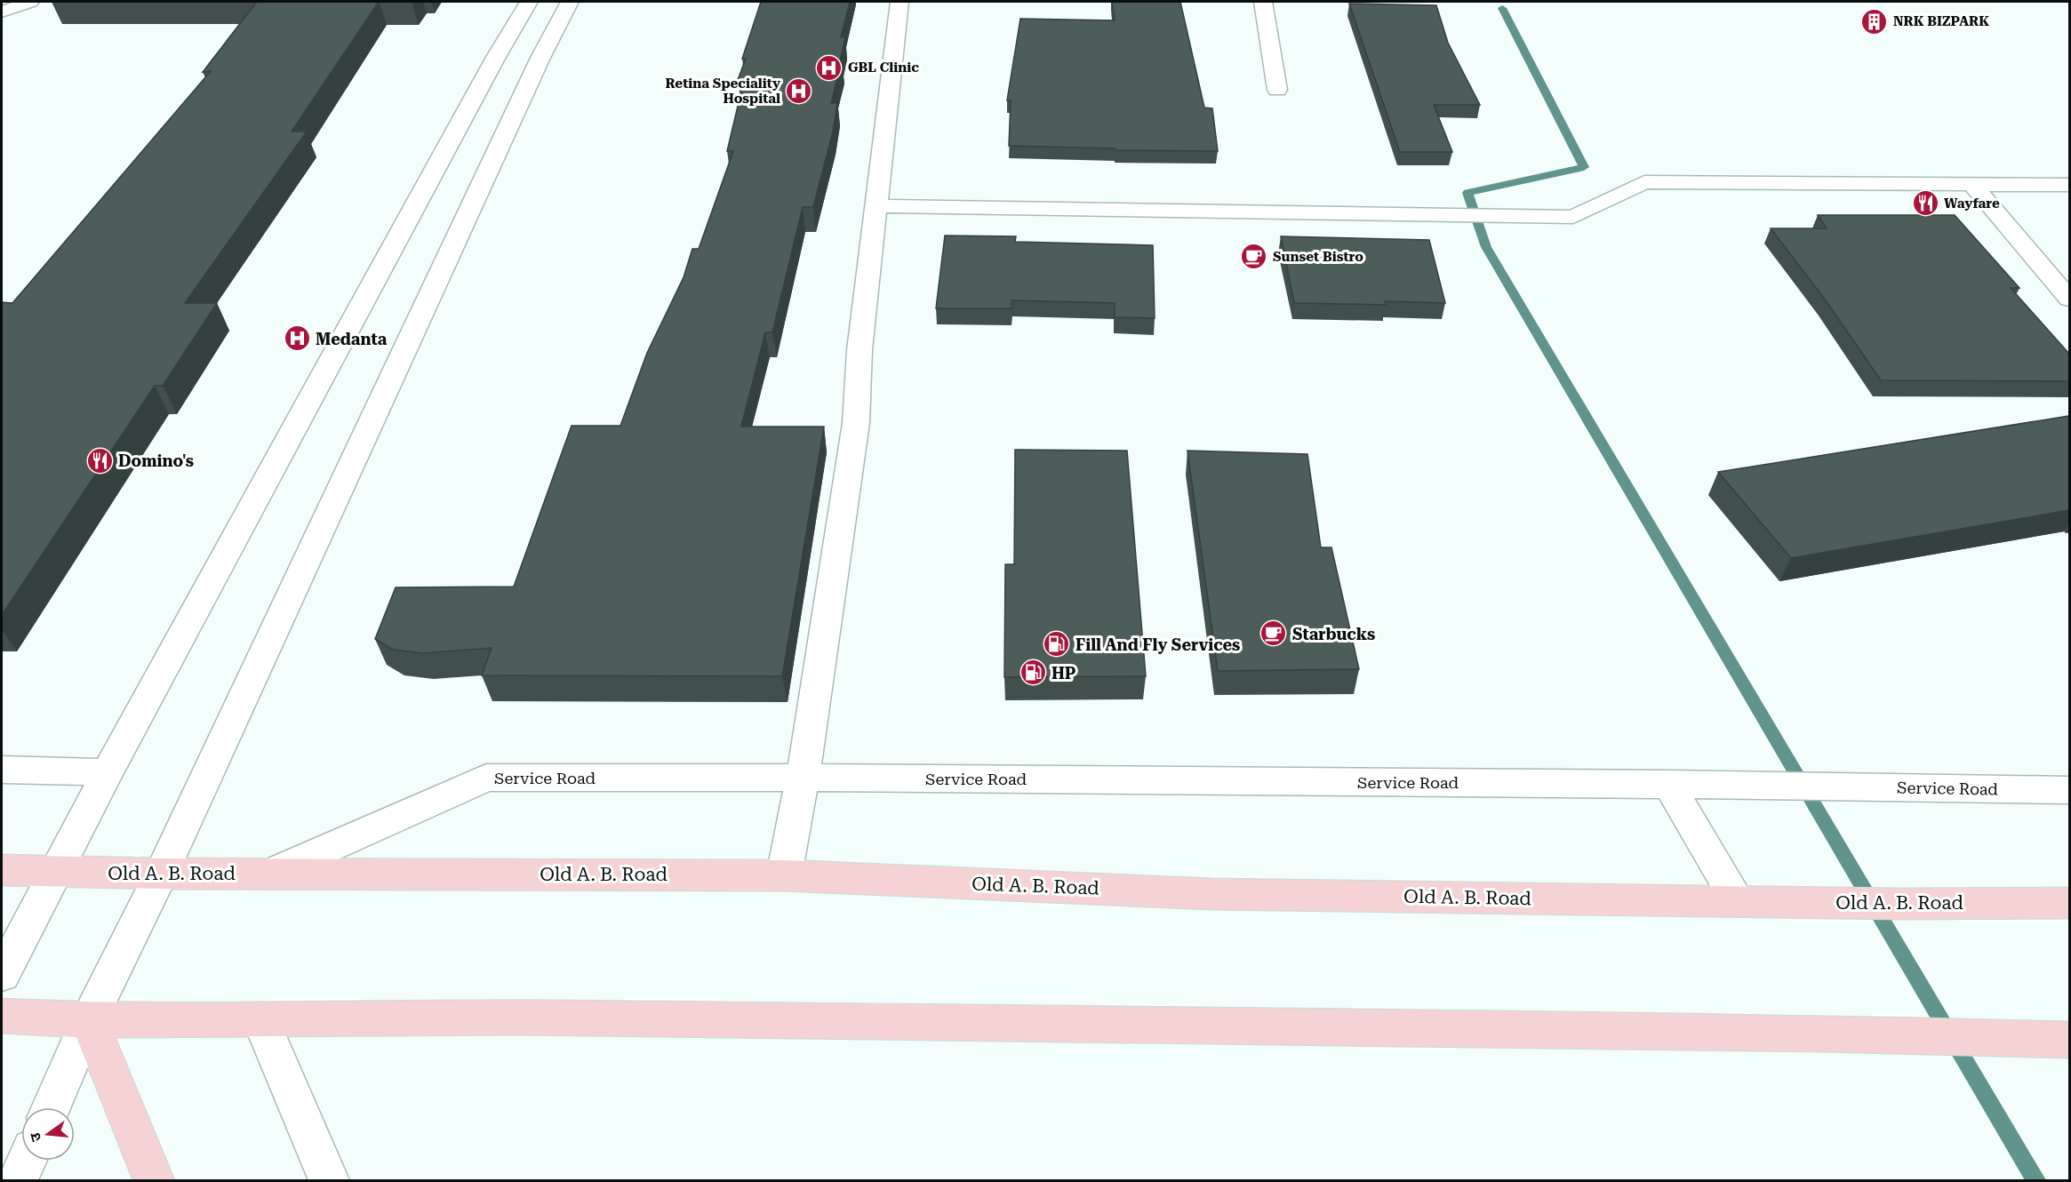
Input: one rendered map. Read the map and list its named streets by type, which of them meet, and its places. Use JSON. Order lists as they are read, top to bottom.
{
  "streets": {
    "main road": ["Old A. B. Road"],
    "street": ["Service Road"]
  },
  "crossings": [
    ["Service Road", "Old A. B. Road"]
  ],
  "places": {
    "building": ["NRK BIZPARK"],
    "hospital": ["GBL Clinic", "Retina Speciality Hospital", "Medanta"],
    "restaurant": ["Wayfare", "Domino's"],
    "cafe": ["Sunset Bistro", "Starbucks"],
    "fuel station": ["Fill And Fly Services", "HP"]
  },
  "north": "left"
}
